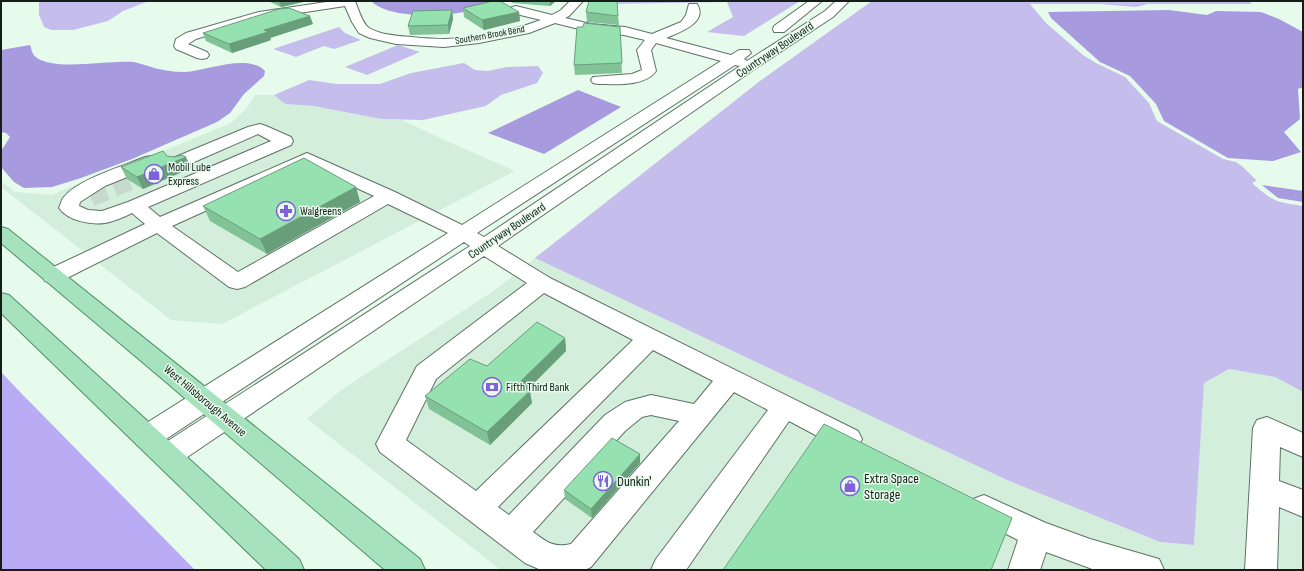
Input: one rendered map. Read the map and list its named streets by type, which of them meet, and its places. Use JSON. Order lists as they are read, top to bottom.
{
  "streets": {
    "main road": ["West Hillsborough Avenue"],
    "street": ["Southern Brook Bend", "Countryway Boulevard"]
  },
  "crossings": [
    ["Countryway Boulevard", "West Hillsborough Avenue"]
  ],
  "places": {
    "shop": ["Mobil Lube Express", "Extra Space Storage"],
    "pharmacy": ["Walgreens"],
    "bank": ["Fifth Third Bank"],
    "restaurant": ["Dunkin'"]
  }
}
